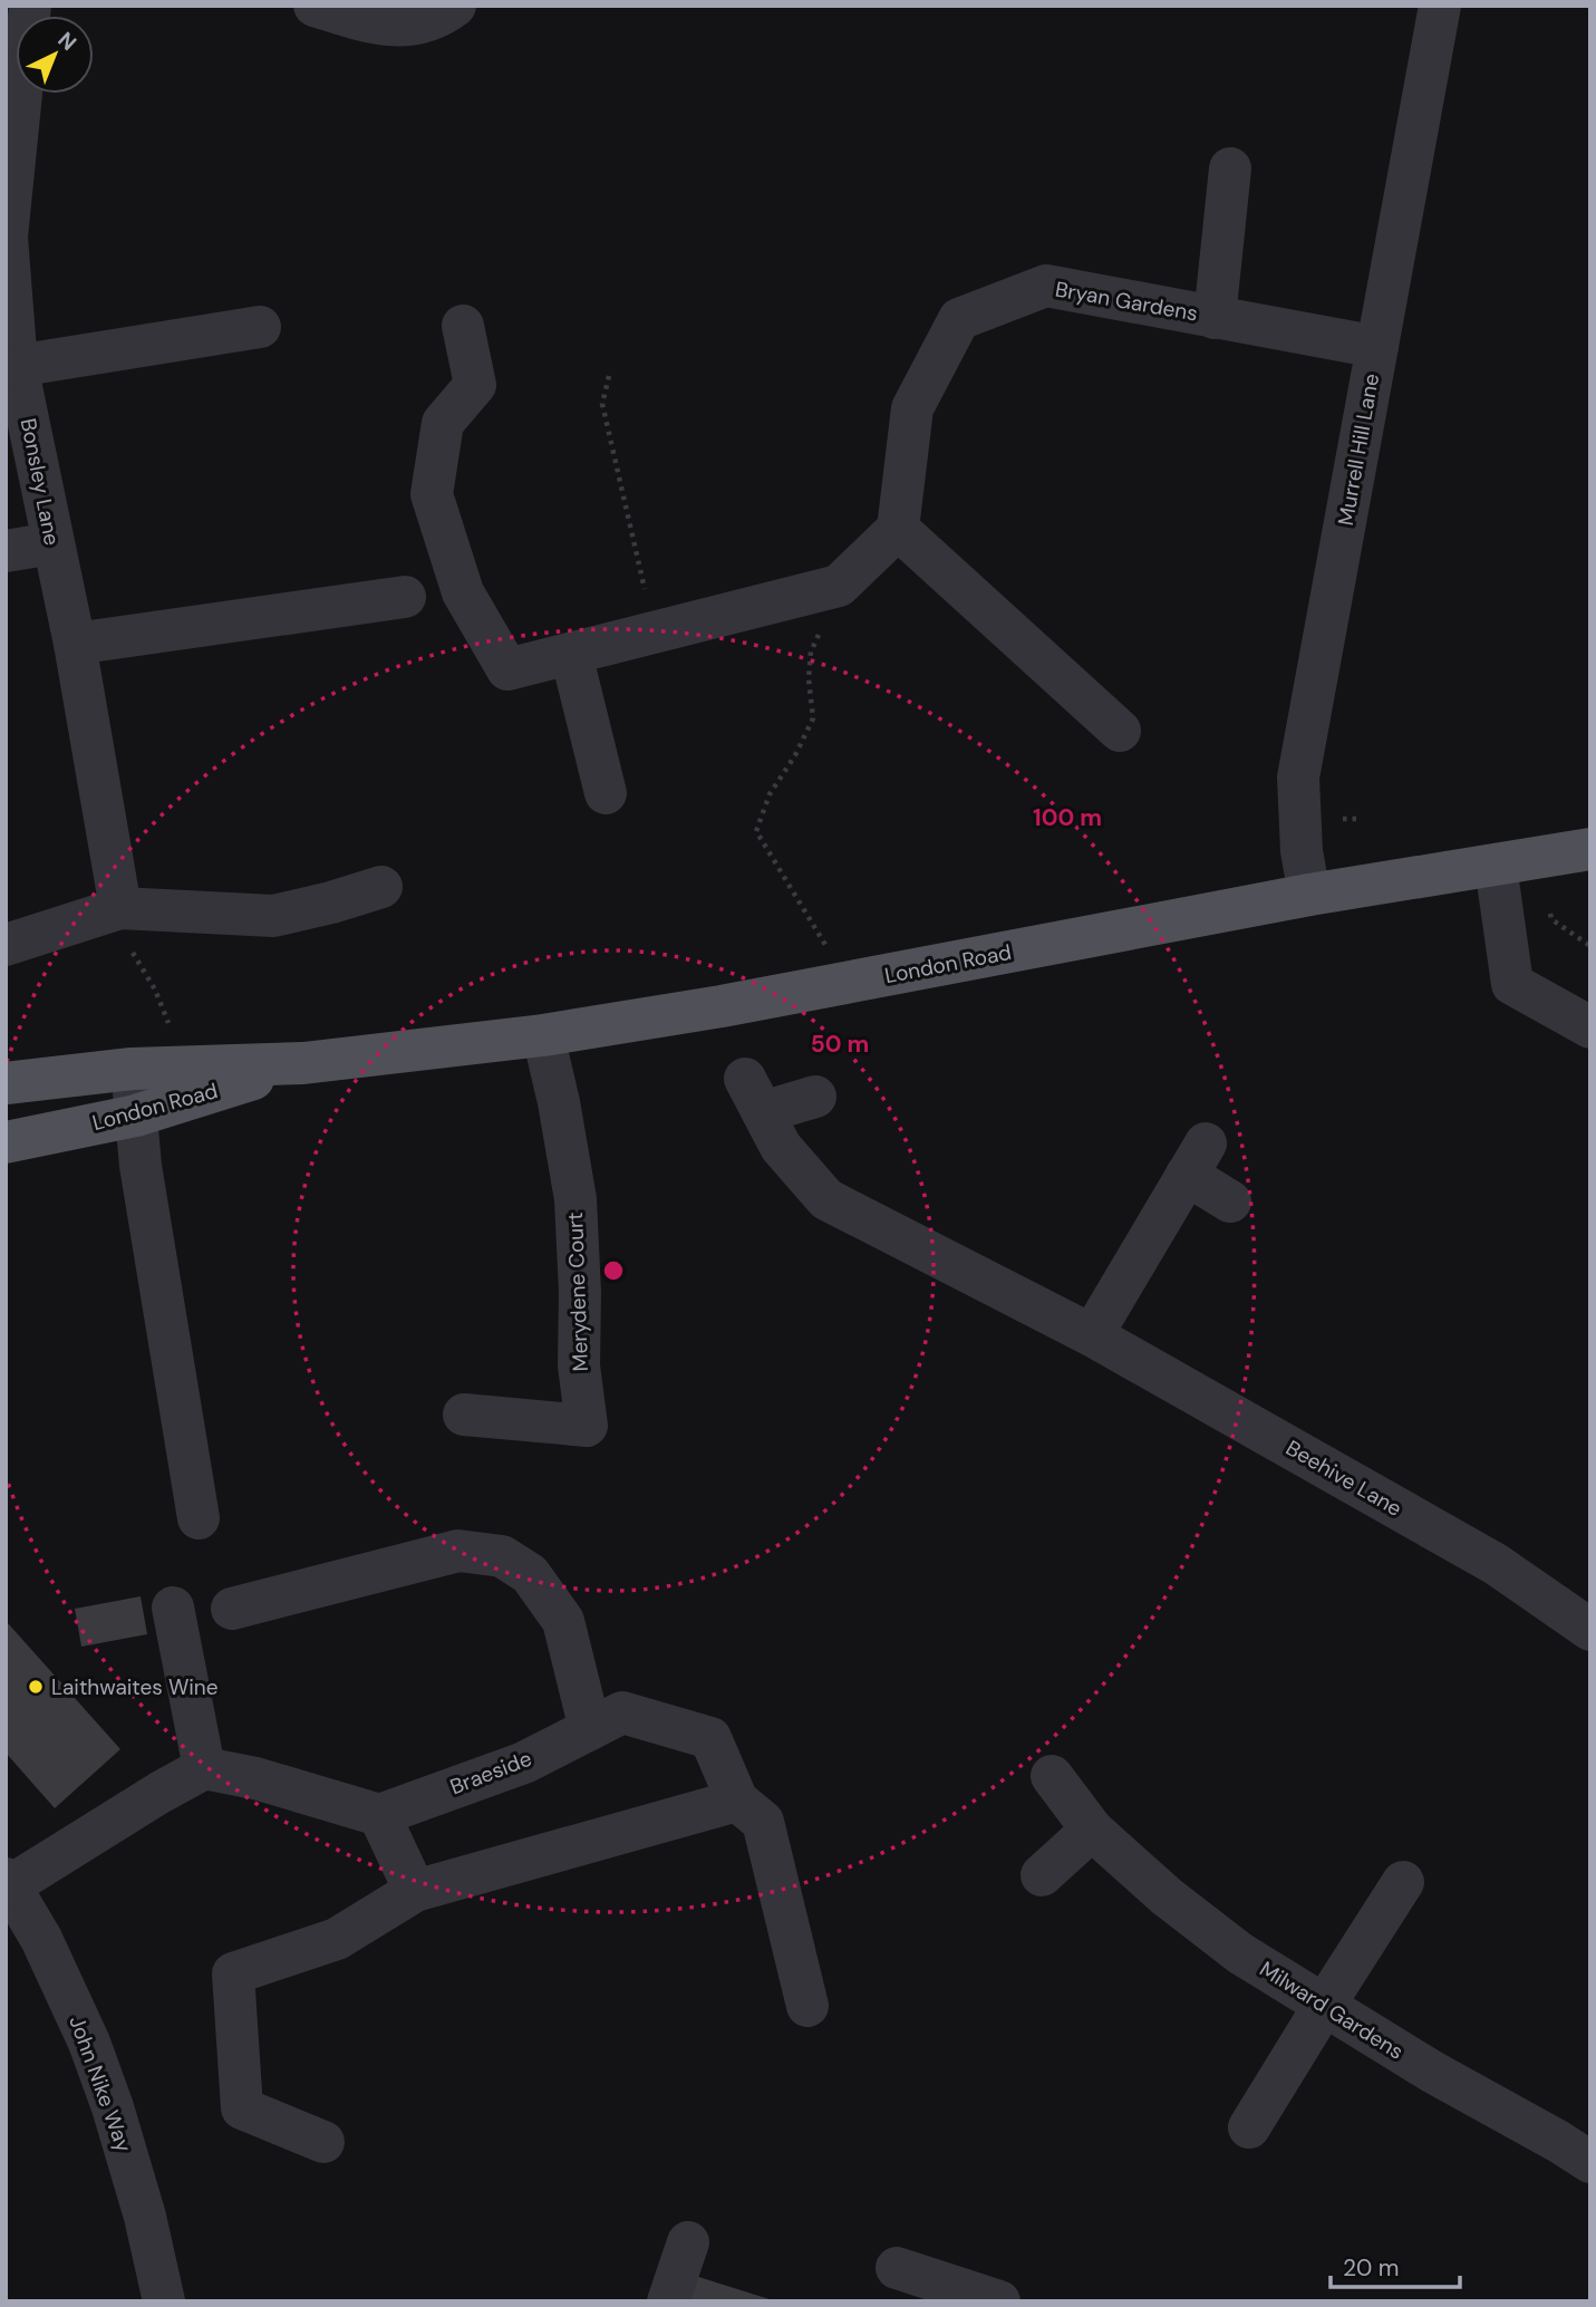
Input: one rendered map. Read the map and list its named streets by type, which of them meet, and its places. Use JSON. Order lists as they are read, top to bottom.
{
  "streets": {
    "main road": ["London Road"],
    "street": [
      "Bryan Gardens",
      "Murrell Hill Lane",
      "Bonsley Lane",
      "Merydene Court",
      "Beehive Lane",
      "Braeside",
      "Milward Gardens",
      "John Nike Way"
    ]
  },
  "crossings": [
    ["Bryan Gardens", "Murrell Hill Lane"],
    ["Murrell Hill Lane", "London Road"],
    ["London Road", "Merydene Court"]
  ],
  "places": ["Laithwaites Wine"],
  "scale_bar": "20 m",
  "north": "top right",
  "rings": ["100 m", "50 m"]
}
